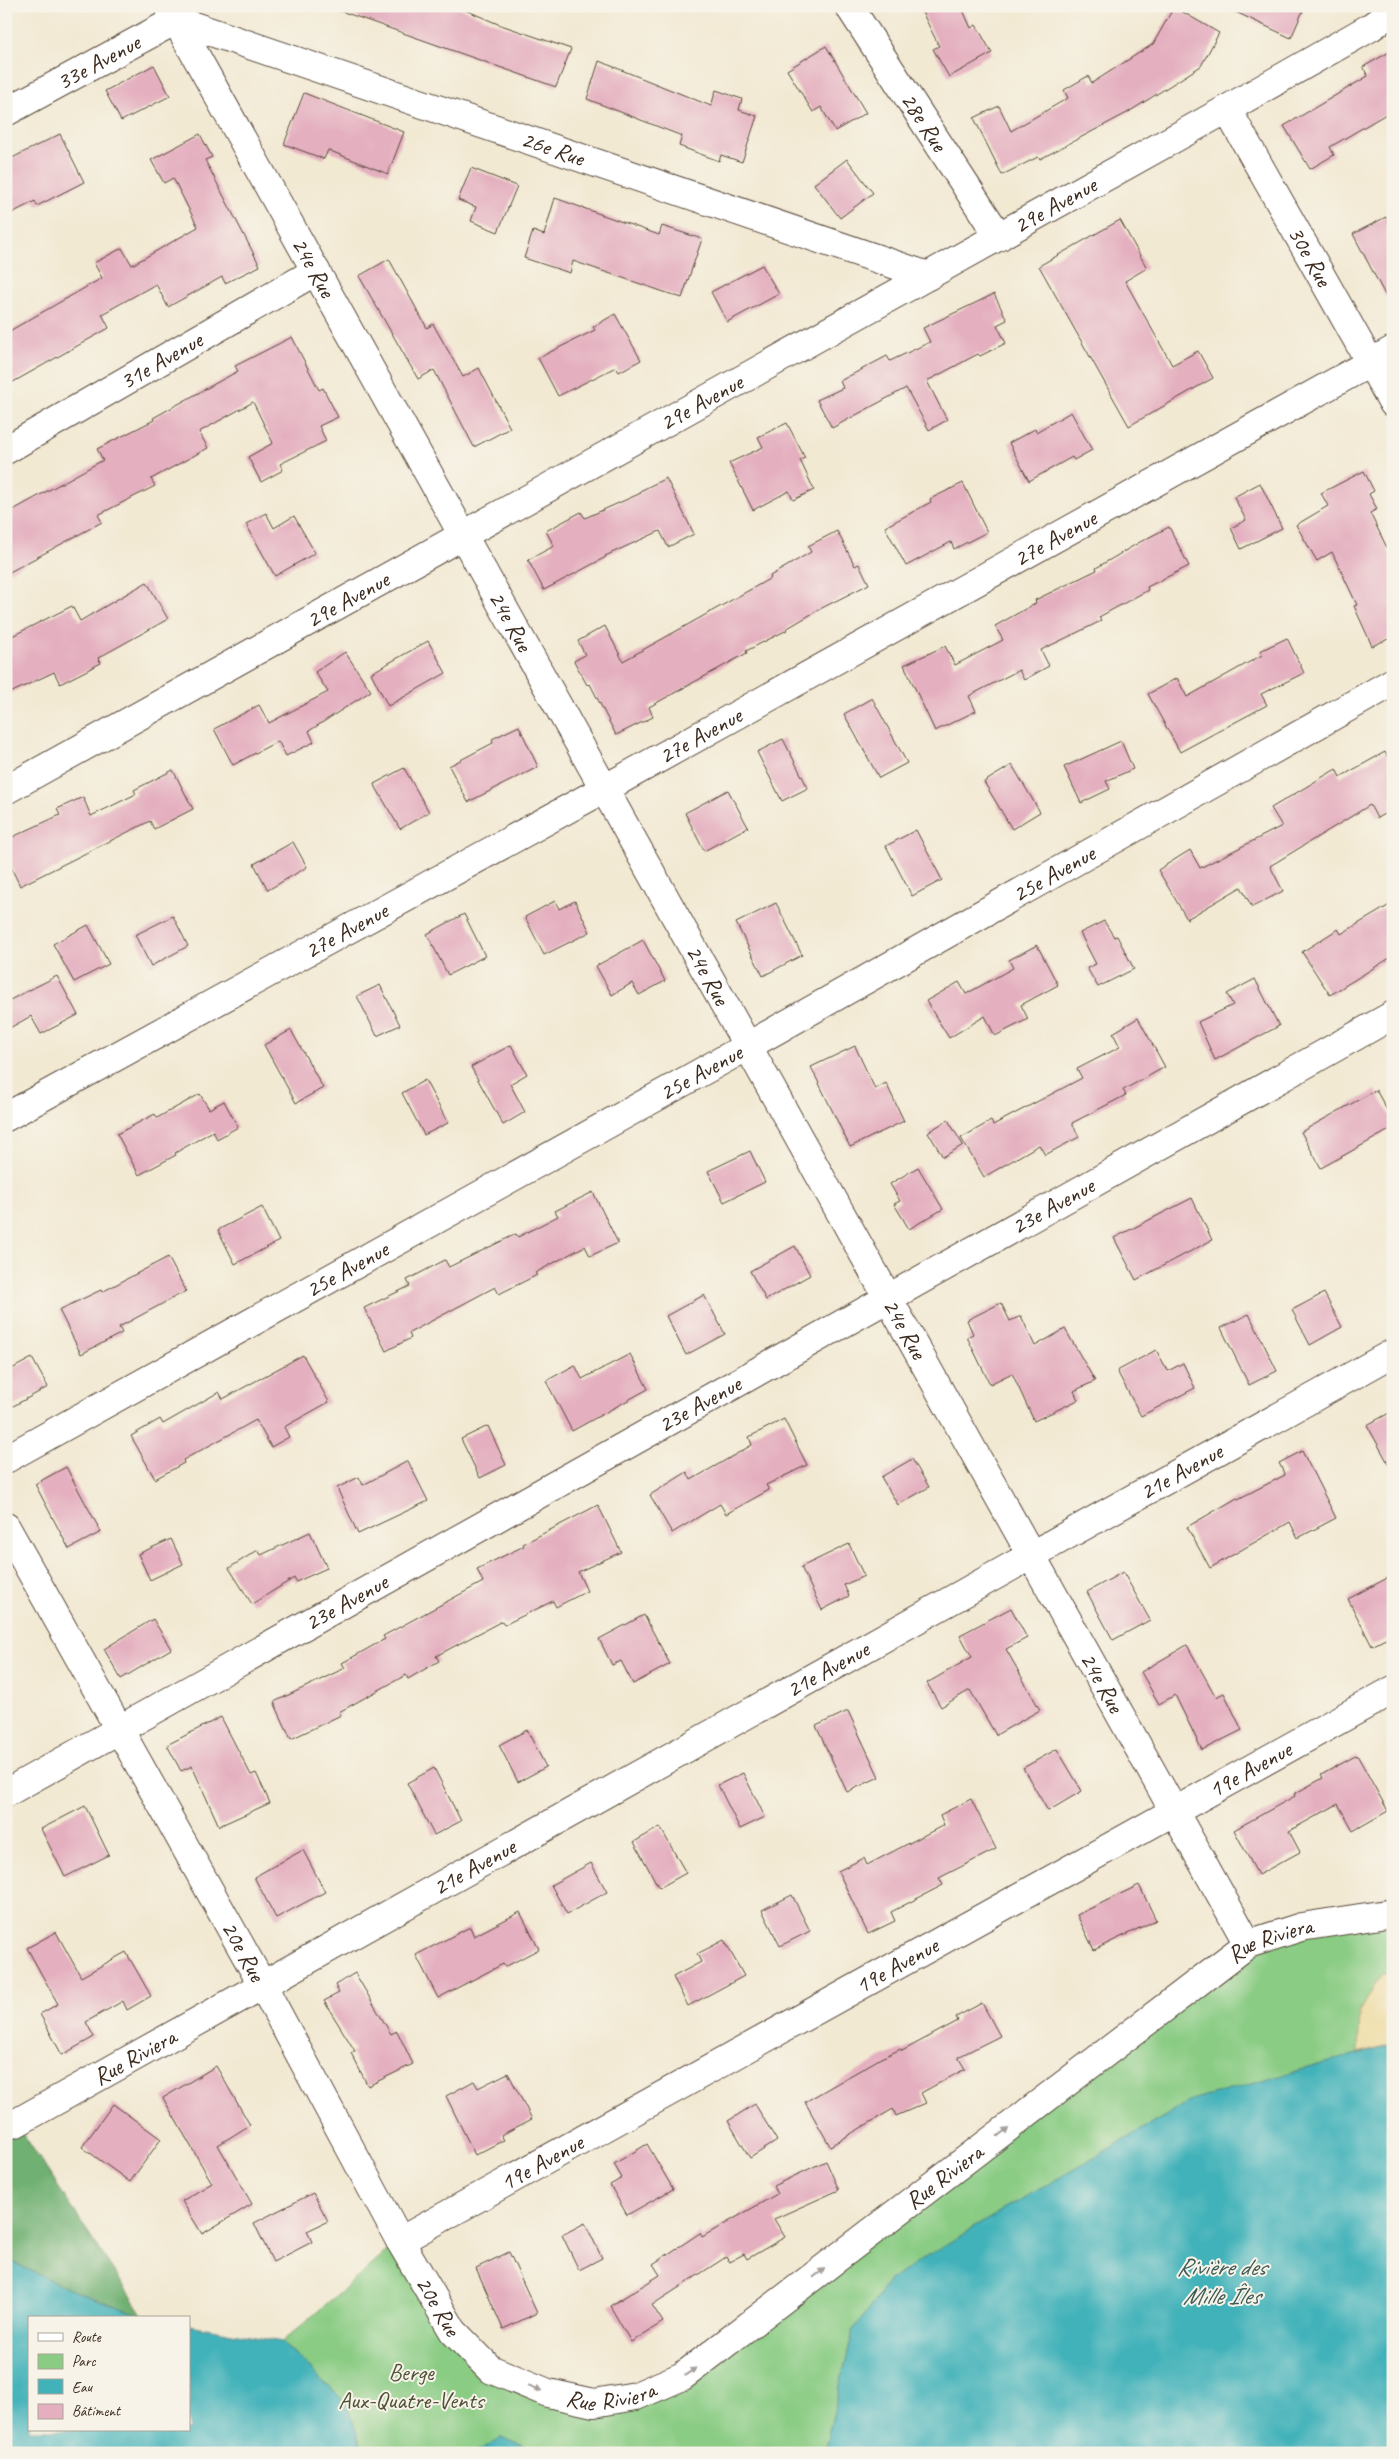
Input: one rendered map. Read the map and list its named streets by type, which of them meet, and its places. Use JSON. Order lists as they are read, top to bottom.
{
  "streets": {
    "street": [
      "33e Avenue",
      "28e Rue",
      "26e Rue",
      "29e Avenue",
      "30e Rue",
      "24e Rue",
      "31e Avenue",
      "27e Avenue",
      "25e Avenue",
      "23e Avenue",
      "21e Avenue",
      "19e Avenue",
      "Rue Riviera",
      "20e Rue"
    ]
  },
  "crossings": [
    ["33e Avenue", "26e Rue"],
    ["33e Avenue", "24e Rue"],
    ["28e Rue", "29e Avenue"],
    ["26e Rue", "29e Avenue"],
    ["26e Rue", "24e Rue"],
    ["29e Avenue", "30e Rue"],
    ["29e Avenue", "24e Rue"],
    ["30e Rue", "27e Avenue"],
    ["24e Rue", "31e Avenue"],
    ["24e Rue", "27e Avenue"],
    ["24e Rue", "25e Avenue"],
    ["24e Rue", "23e Avenue"],
    ["24e Rue", "21e Avenue"],
    ["24e Rue", "19e Avenue"],
    ["24e Rue", "Rue Riviera"],
    ["23e Avenue", "20e Rue"],
    ["21e Avenue", "Rue Riviera"],
    ["21e Avenue", "20e Rue"],
    ["19e Avenue", "20e Rue"],
    ["Rue Riviera", "20e Rue"]
  ],
  "one_way": ["Rue Riviera"],
  "water": ["Rivière des Mille Îles"],
  "parks": ["Berge Aux-Quatre-Vents"],
  "legend": [
    "Route",
    "Parc",
    "Eau",
    "Bâtiment"
  ]
}
